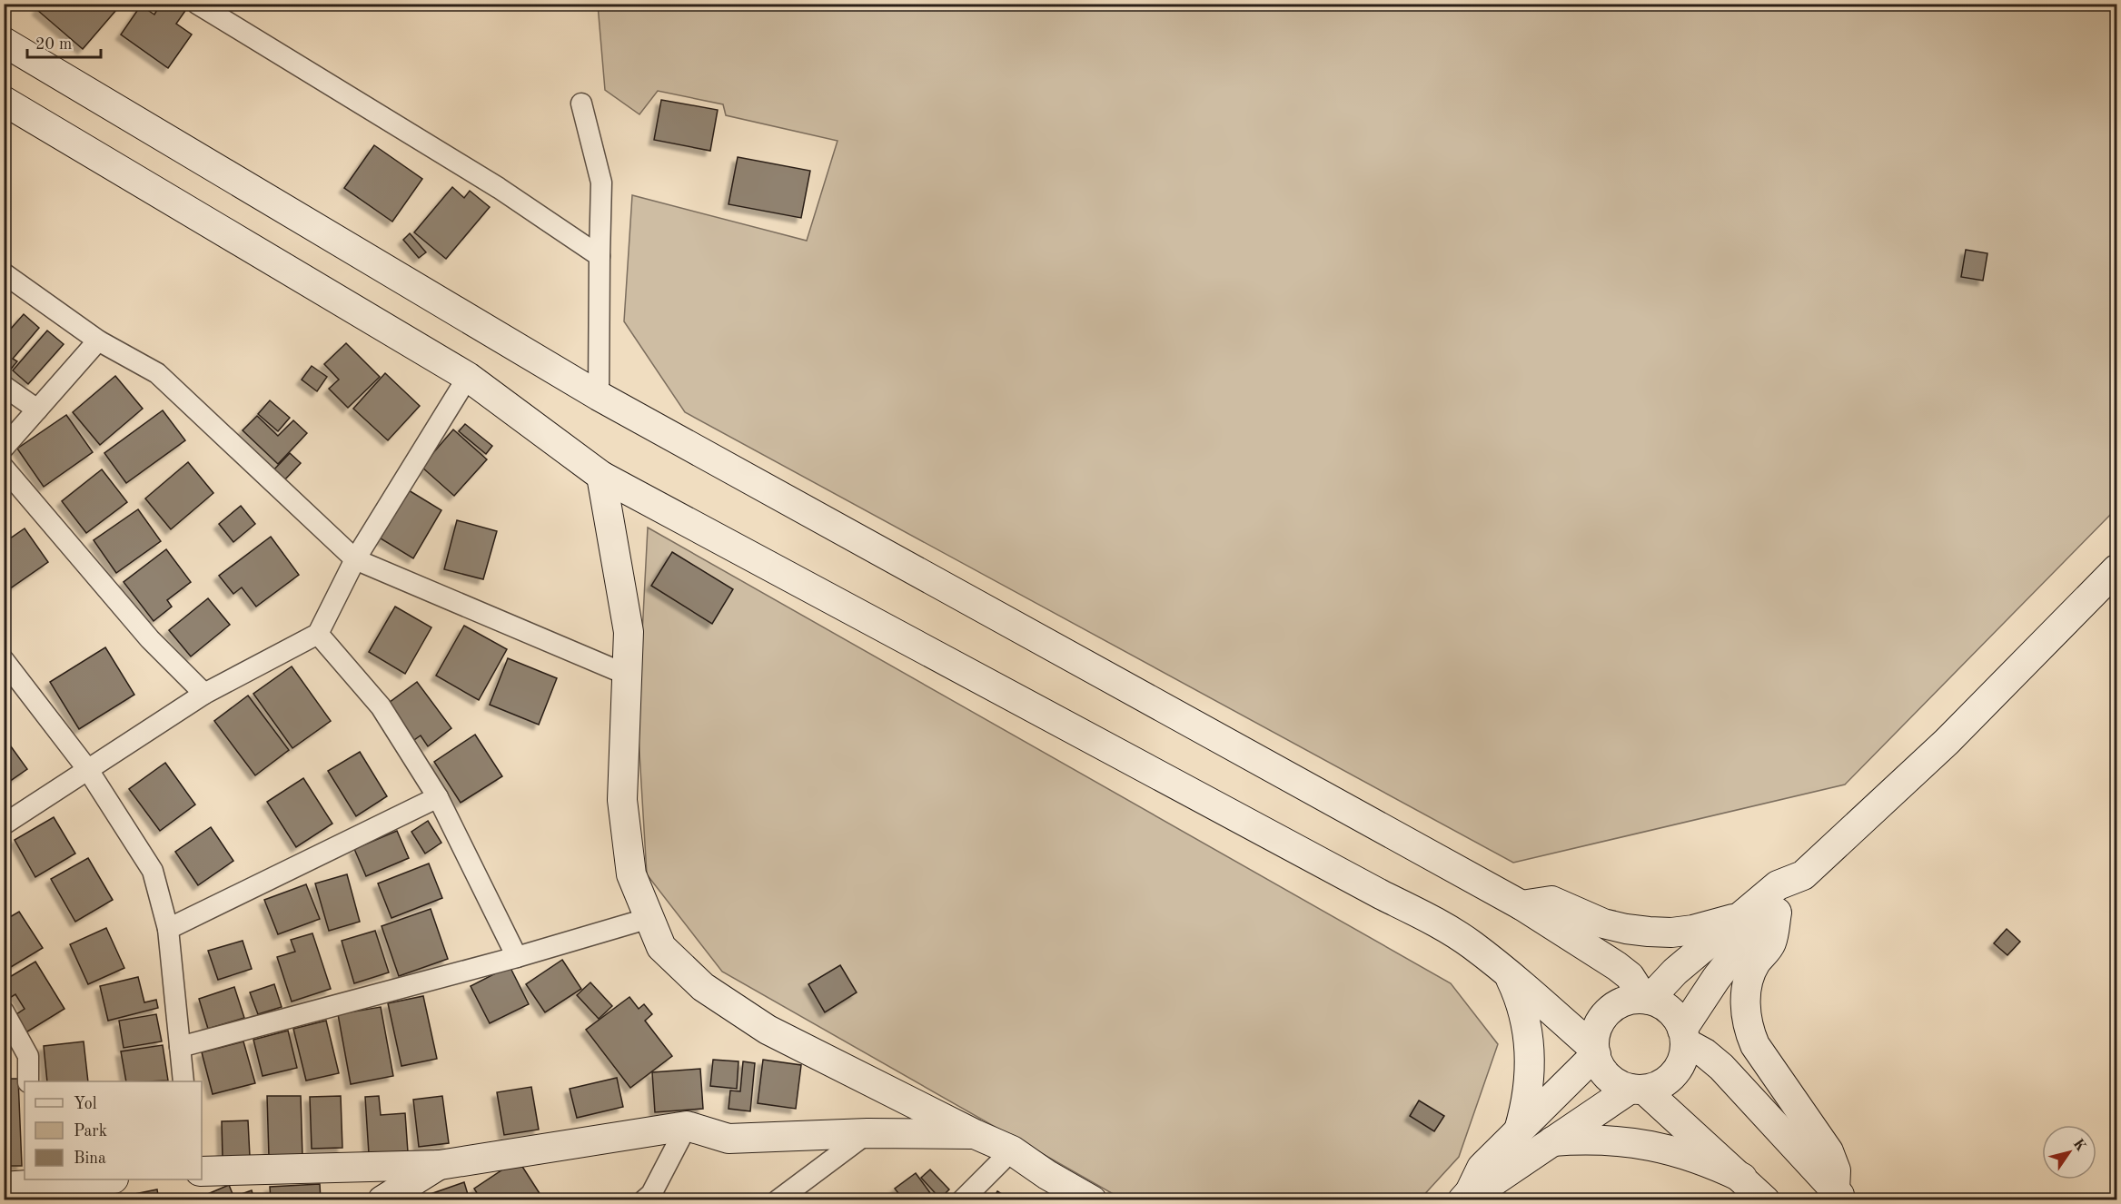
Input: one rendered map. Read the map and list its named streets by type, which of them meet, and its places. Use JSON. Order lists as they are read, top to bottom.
{
  "legend": ["Yol", "Park", "Bina"],
  "scale_bar": "20 m",
  "north": "top right"
}
